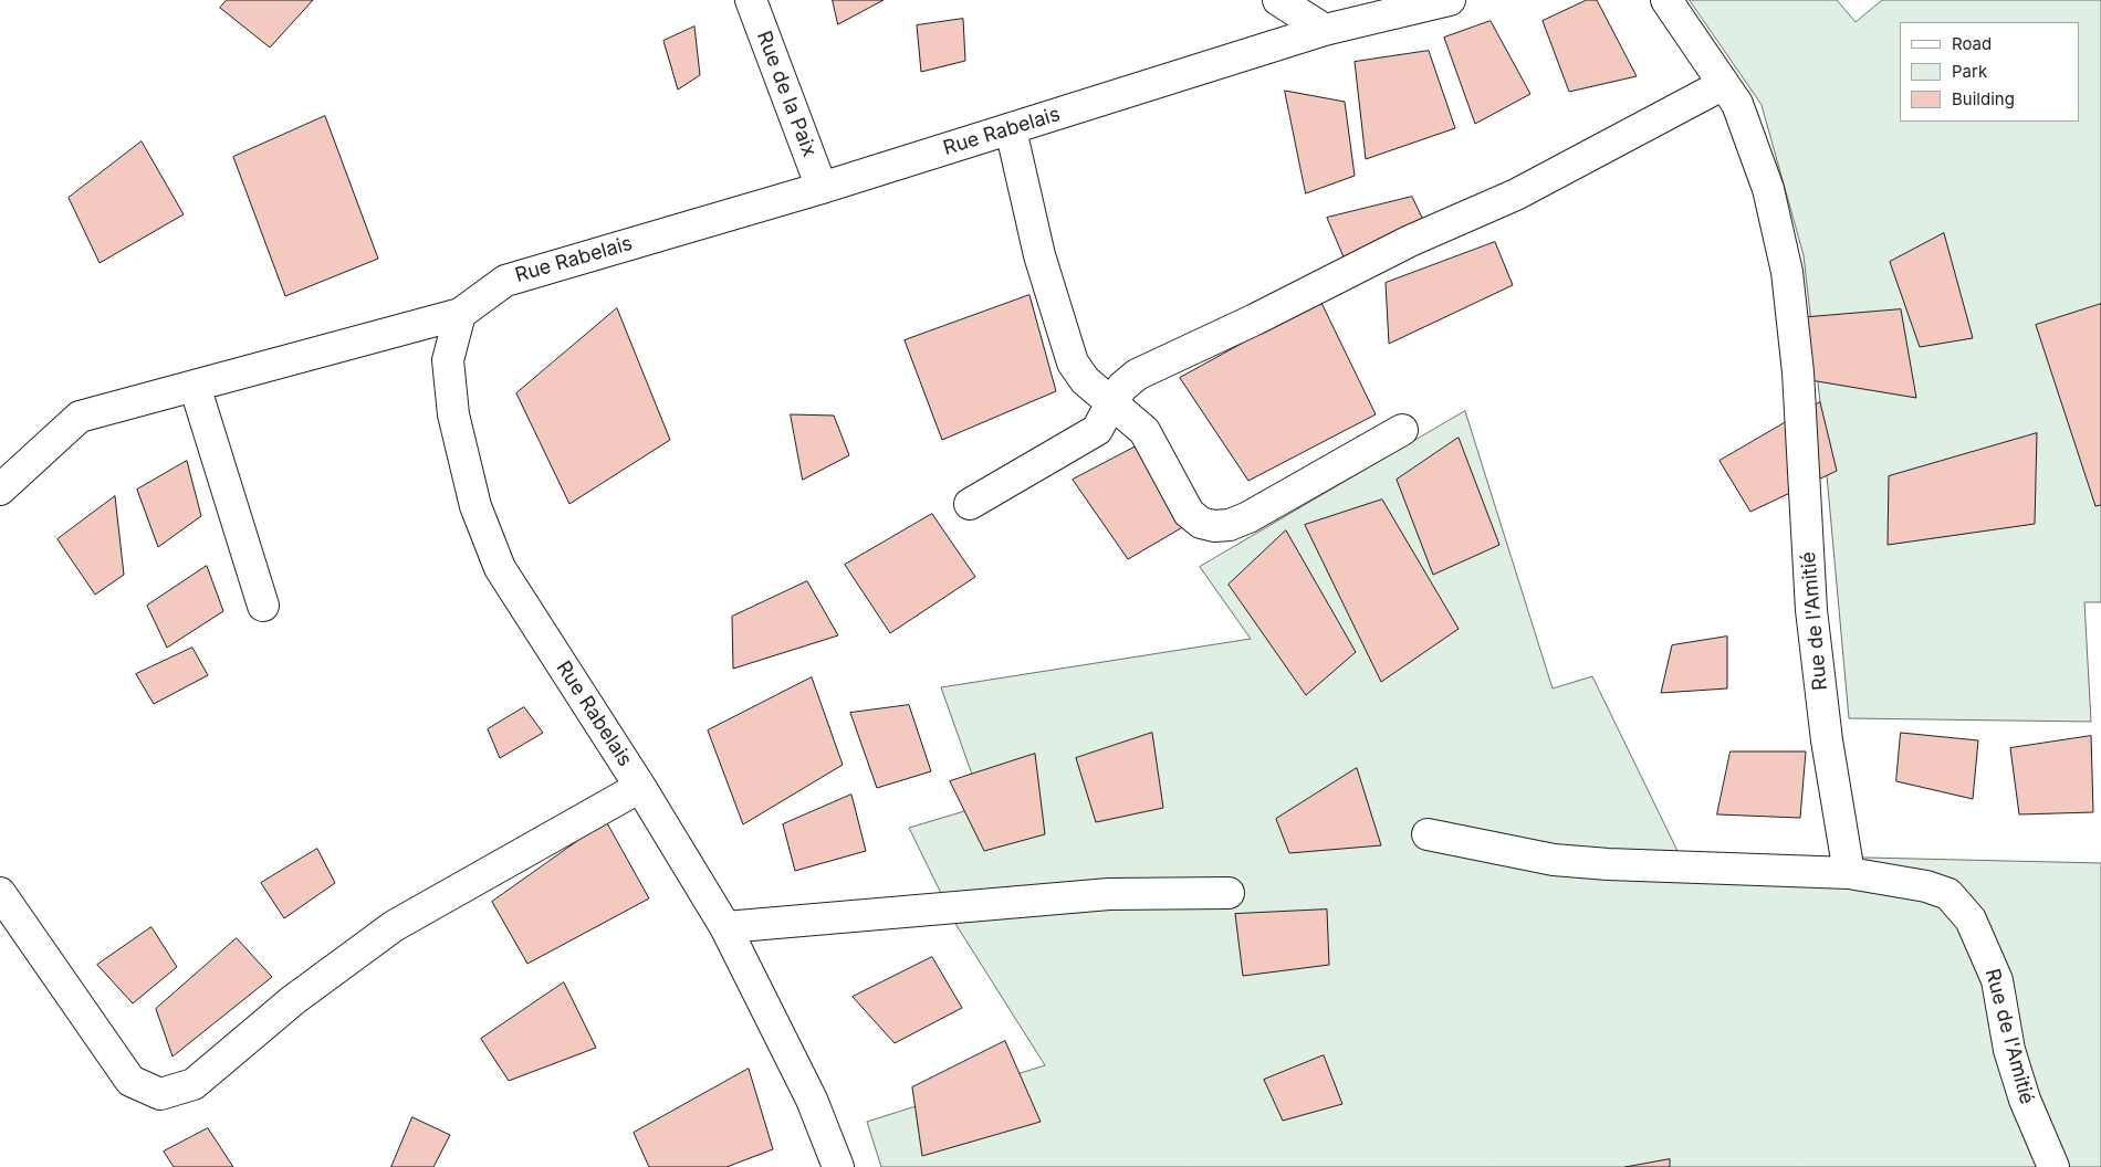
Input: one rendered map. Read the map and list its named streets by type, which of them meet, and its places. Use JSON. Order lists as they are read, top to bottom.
{
  "streets": {
    "street": ["Rue de la Paix", "Rue Rabelais", "Rue de l'Amitié"]
  },
  "crossings": [
    ["Rue de la Paix", "Rue Rabelais"]
  ],
  "legend": ["Road", "Park", "Building"]
}
